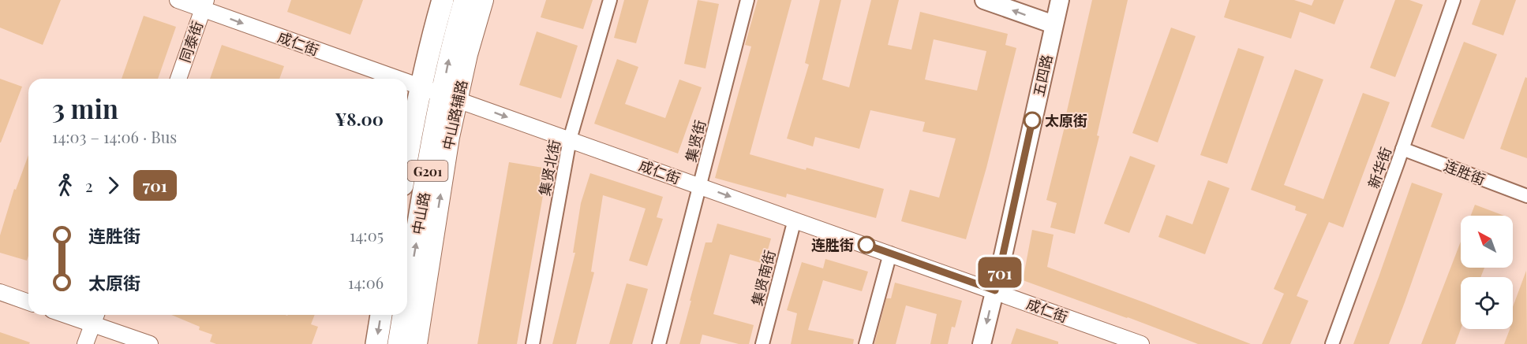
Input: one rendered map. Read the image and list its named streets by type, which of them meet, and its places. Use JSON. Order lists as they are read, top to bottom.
{
  "streets": {
    "highway": ["G201", "中山路"],
    "main road": ["五四路", "中山路辅路"],
    "street": [
      "同泰街",
      "成仁街",
      "集贤街",
      "集贤北街",
      "新华街",
      "连胜街",
      "集贤南街"
    ]
  },
  "crossings": [
    ["同泰街", "成仁街"],
    ["成仁街", "五四路"],
    ["成仁街", "中山路辅路"],
    ["成仁街", "集贤街"],
    ["成仁街", "集贤北街"],
    ["成仁街", "中山路"],
    ["成仁街", "集贤南街"],
    ["中山路辅路", "中山路"],
    ["新华街", "连胜街"]
  ],
  "one_way": ["成仁街", "中山路辅路"],
  "places": ["太原街", "连胜街"],
  "lines": ["bus line 701"],
  "north": "top left",
  "page": {
    "on_map": "701",
    "heading": ["3 min", "14:03 – 14:06 · Bus", "¥8.00"],
    "legs": ["2", "701"],
    "list": [
      {
        "name": "连胜街",
        "value": "14:05"
      },
      {
        "name": "太原街",
        "value": "14:06"
      }
    ]
  }
}
